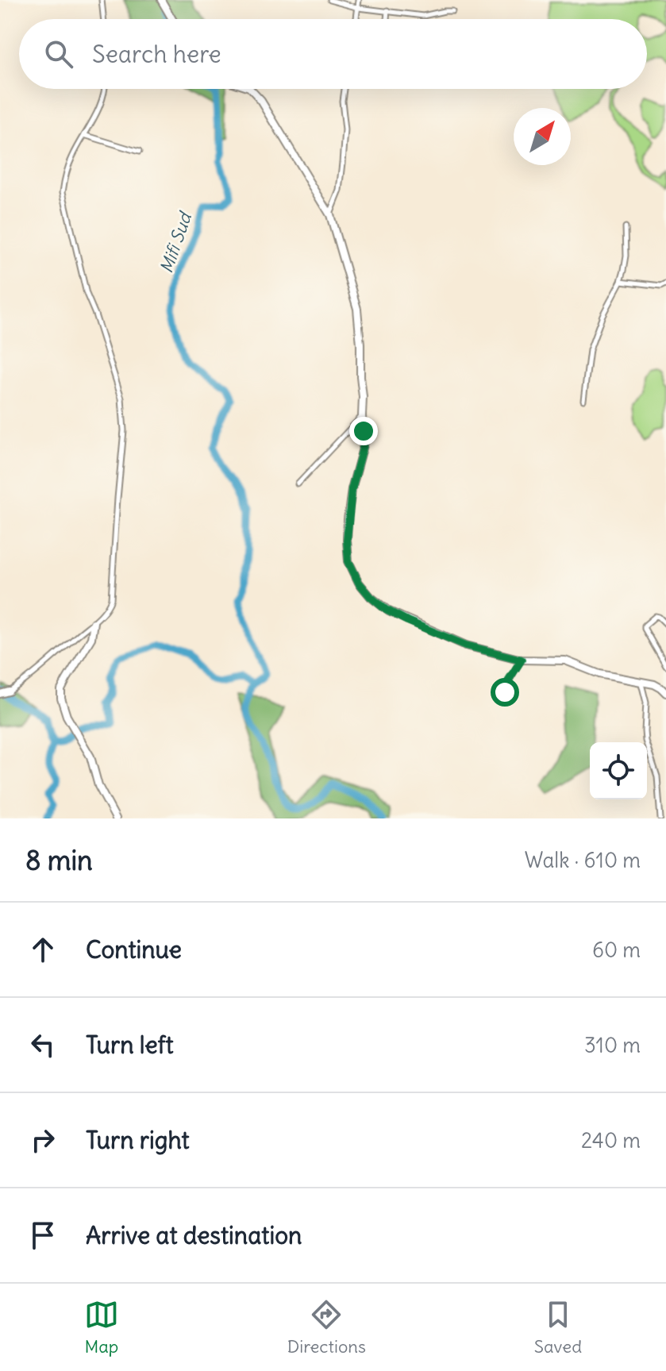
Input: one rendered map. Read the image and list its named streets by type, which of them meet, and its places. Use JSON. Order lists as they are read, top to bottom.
{
  "water": ["Mifi Sud"],
  "north": "top right",
  "page": {
    "search": "Search here",
    "heading": ["8 min", "Walk · 610 m"],
    "list": [
      ["Continue", "60 m"],
      ["Turn left", "310 m"],
      ["Turn right", "240 m"],
      "Arrive at destination"
    ],
    "nav": ["Map", "Directions", "Saved"]
  }
}
